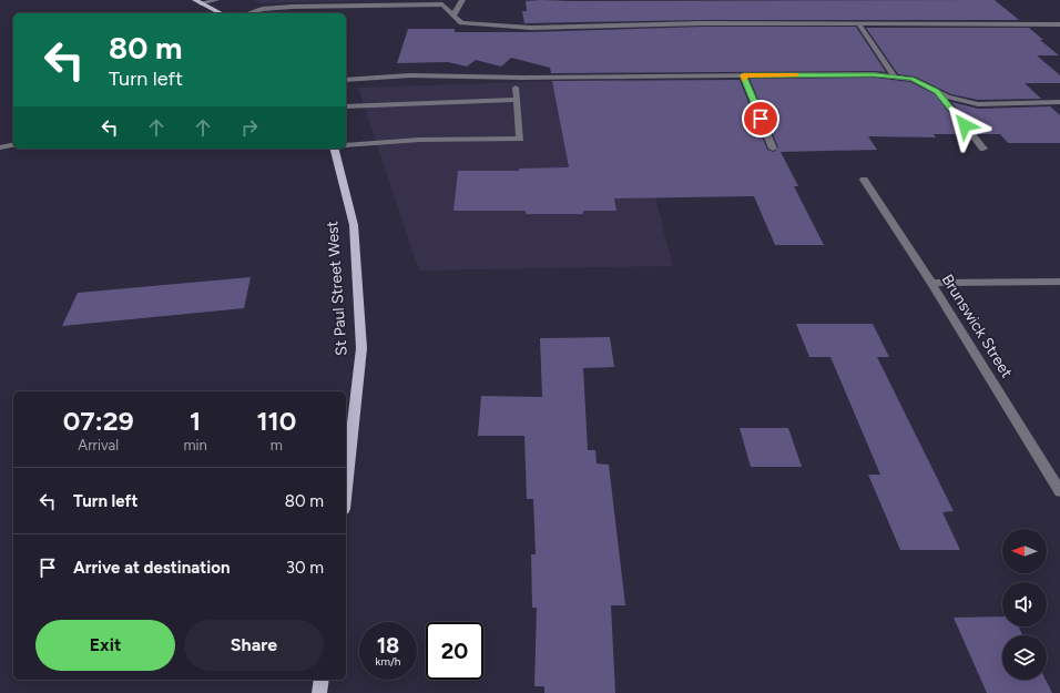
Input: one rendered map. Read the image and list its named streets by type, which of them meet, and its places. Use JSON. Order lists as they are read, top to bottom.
{
  "streets": {
    "main road": ["St Paul Street West"],
    "street": ["Brunswick Street"]
  },
  "north": "left",
  "page": {
    "turn": ["80 m", "Turn left"],
    "eta": [
      "07:29",
      "Arrival",
      "1",
      "min",
      "110",
      "m"
    ],
    "list": [
      {
        "name": "Turn left",
        "value": "80 m"
      },
      {
        "name": "Arrive at destination",
        "value": "30 m"
      }
    ],
    "buttons": ["Exit", "Share"],
    "speed": "18 km/h",
    "limit": "20"
  }
}
